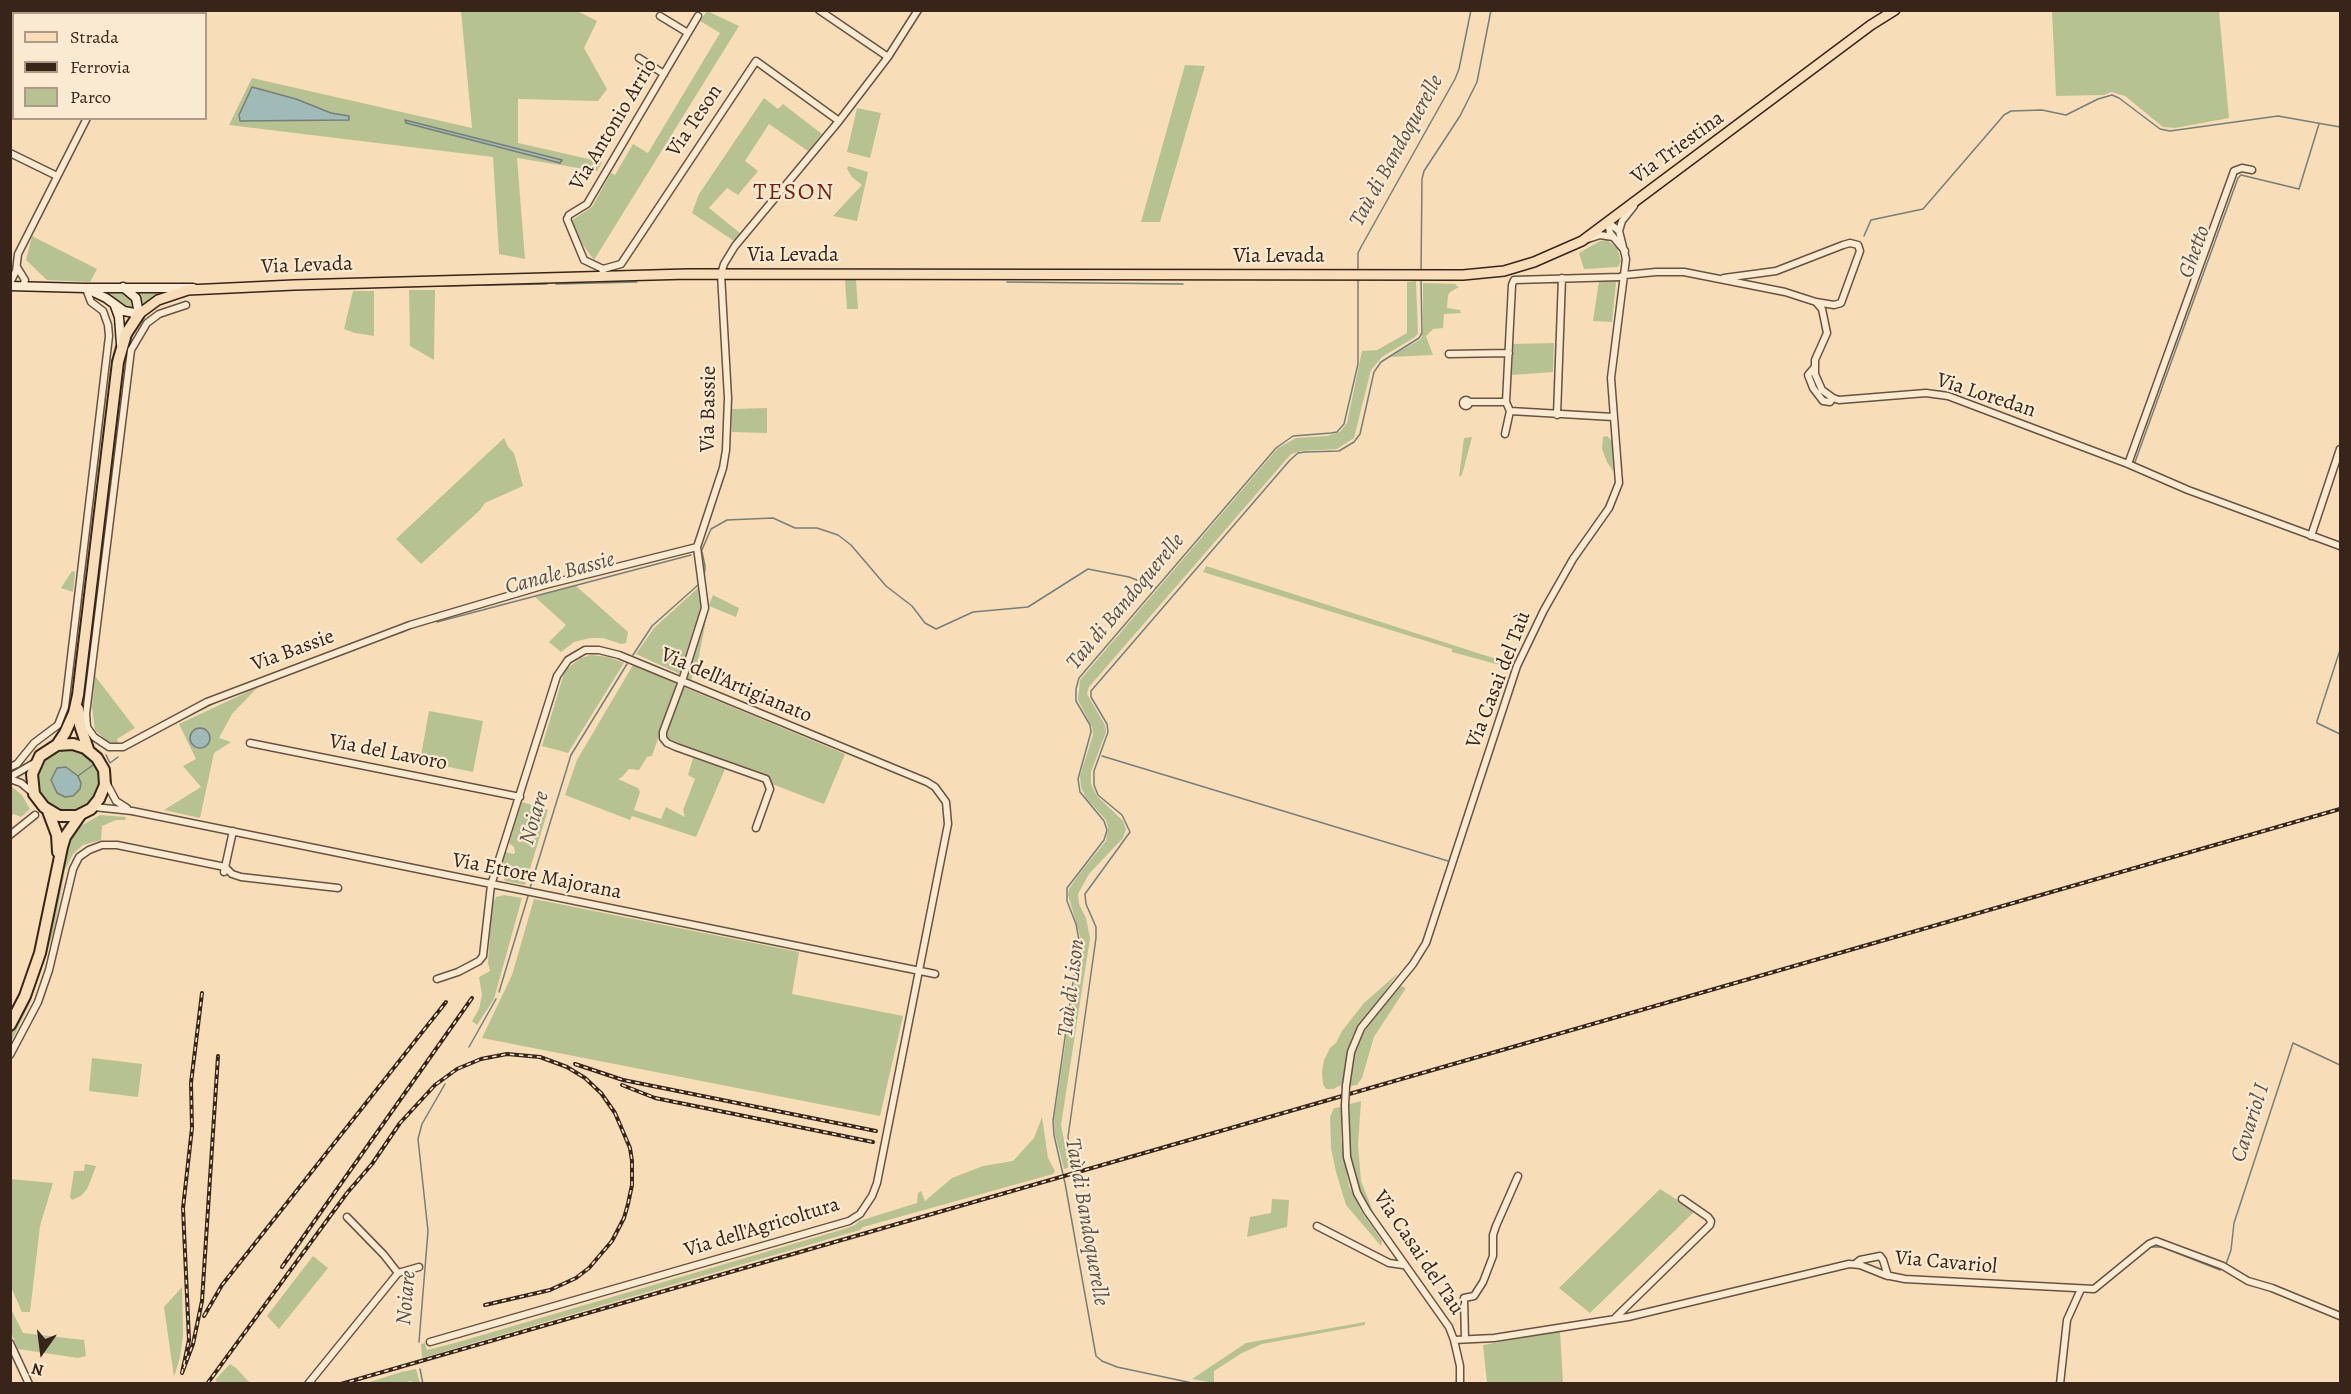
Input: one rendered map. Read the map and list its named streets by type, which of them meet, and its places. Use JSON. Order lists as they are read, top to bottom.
{
  "streets": {
    "main road": ["Via Triestina", "Via Levada"],
    "street": [
      "Via Teson",
      "Via Antonio Arrio",
      "Via Loredan",
      "Via Bassie",
      "Via Casai del Taù",
      "Via dell'Artigianato",
      "Via del Lavoro",
      "Via Ettore Majorana",
      "Via dell'Agricoltura",
      "Via Cavariol"
    ]
  },
  "crossings": [
    ["Via Teson", "Via Antonio Arrio"],
    ["Via Teson", "Via Levada"],
    ["Via Antonio Arrio", "Via Levada"],
    ["Via Triestina", "Via Levada"],
    ["Via Levada", "Via Bassie"],
    ["Via dell'Artigianato", "Via del Lavoro"],
    ["Via dell'Artigianato", "Via Ettore Majorana"],
    ["Via dell'Artigianato", "Via dell'Agricoltura"],
    ["Via Ettore Majorana", "Via dell'Agricoltura"]
  ],
  "districts": ["TESON"],
  "water": [
    "Taù di Bandoquerelle",
    "Ghetto",
    "Canale Bassie",
    "Noiare",
    "Taù di Lison",
    "Cavariol I"
  ],
  "legend": ["Strada", "Ferrovia", "Parco"],
  "north": "bottom"
}
